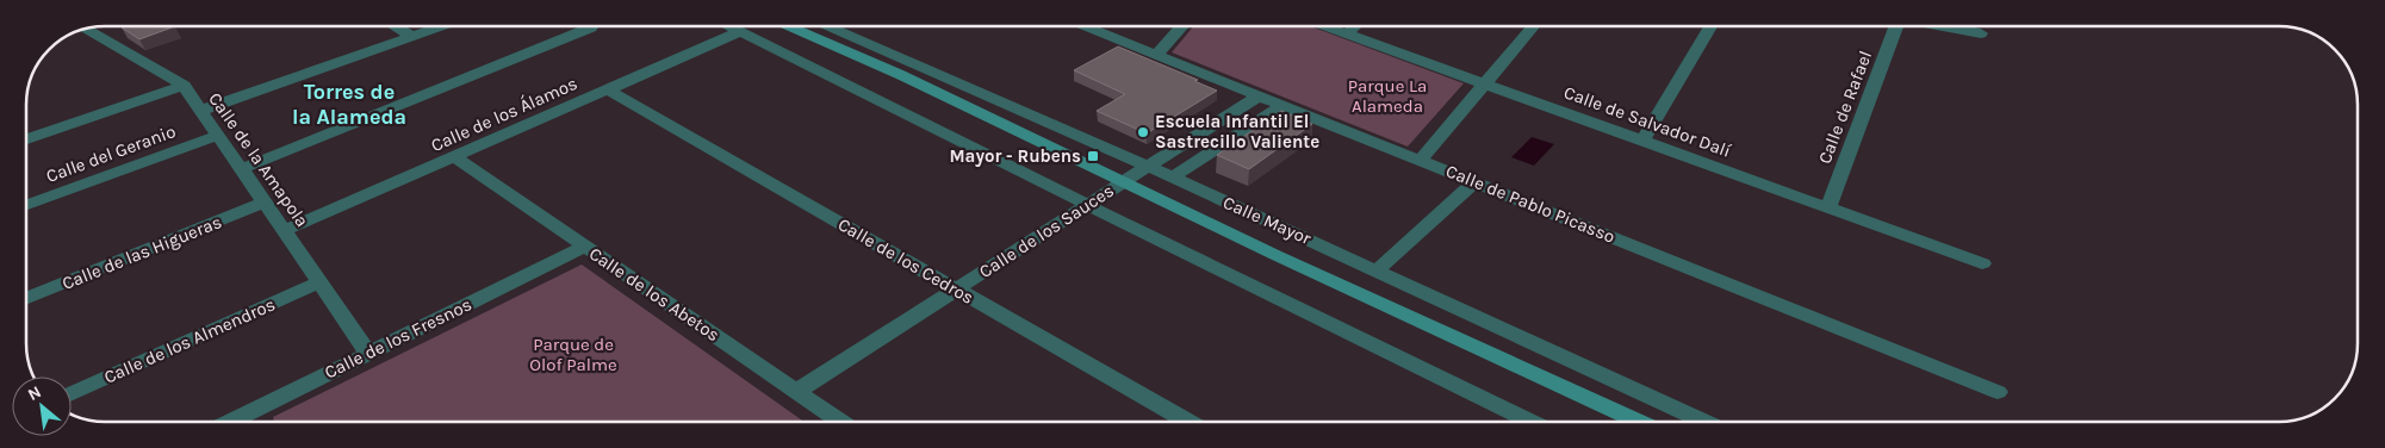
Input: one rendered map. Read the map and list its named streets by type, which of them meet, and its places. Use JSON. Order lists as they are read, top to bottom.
{
  "streets": {
    "street": [
      "Calle de Rafael",
      "Calle de los Álamos",
      "Calle de Salvador Dalí",
      "Calle del Geranio",
      "Calle de la Amapola",
      "Calle de Pablo Picasso",
      "Calle Mayor",
      "Calle de los Sauces",
      "Calle de las Higueras",
      "Calle de los Cedros",
      "Calle de los Abetos",
      "Calle de los Fresnos",
      "Calle de los Almendros"
    ]
  },
  "crossings": [
    ["Calle de Rafael", "Calle de Salvador Dalí"],
    ["Calle de los Álamos", "Calle de la Amapola"],
    ["Calle de los Álamos", "Calle de los Cedros"],
    ["Calle de los Álamos", "Calle de los Abetos"],
    ["Calle del Geranio", "Calle de la Amapola"],
    ["Calle de la Amapola", "Calle de las Higueras"],
    ["Calle de la Amapola", "Calle de los Fresnos"],
    ["Calle de la Amapola", "Calle de los Almendros"],
    ["Calle de Pablo Picasso", "Calle de los Sauces"],
    ["Calle Mayor", "Calle de los Sauces"],
    ["Calle de los Sauces", "Calle de los Cedros"],
    ["Calle de los Sauces", "Calle de los Abetos"],
    ["Calle de los Abetos", "Calle de los Fresnos"]
  ],
  "districts": ["Torres de la Alameda"],
  "parks": ["Parque La Alameda", "Parque de Olof Palme"],
  "places": {
    "other": ["Escuela Infantil El Sastrecillo Valiente"],
    "transit": ["Mayor - Rubens"]
  },
  "north": "top left"
}
